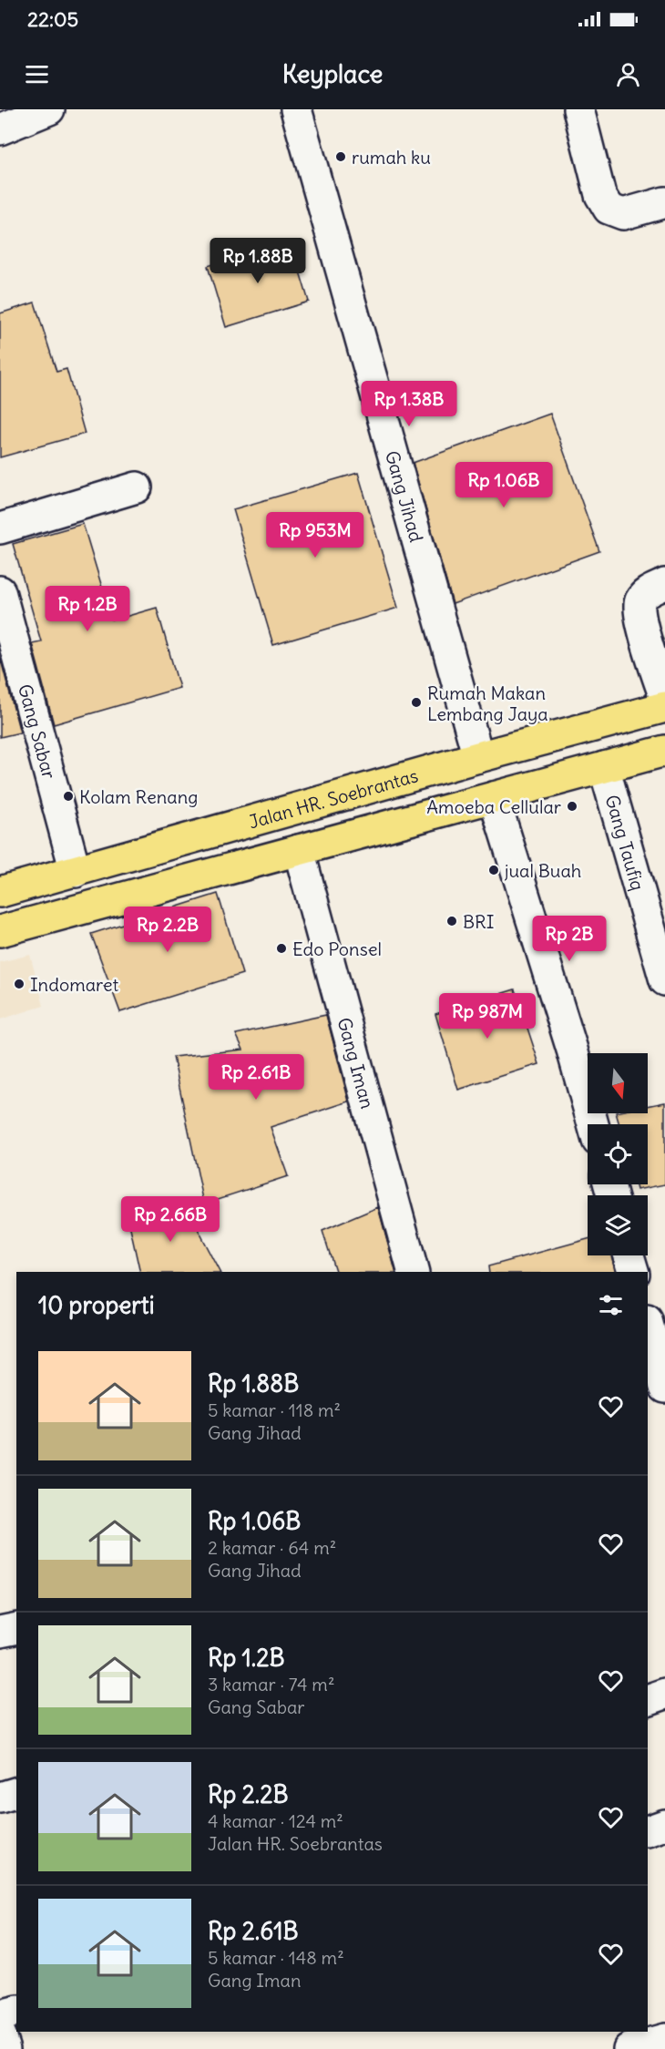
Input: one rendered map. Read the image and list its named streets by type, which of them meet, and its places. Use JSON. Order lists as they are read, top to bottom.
{
  "streets": {
    "main road": ["Jalan HR. Soebrantas"],
    "street": [
      "Gang Jihad",
      "Gang Sabar",
      "Gang Taufiq",
      "Gang Iman"
    ]
  },
  "crossings": [
    ["Gang Jihad", "Jalan HR. Soebrantas"],
    ["Gang Sabar", "Jalan HR. Soebrantas"]
  ],
  "places": [
    "rumah ku",
    "Rumah Makan Lembang Jaya",
    "Kolam Renang",
    "Amoeba Cellular",
    "jual Buah",
    "BRI",
    "Edo Ponsel",
    "Indomaret"
  ],
  "north": "bottom",
  "page": {
    "status": "22:05",
    "header": "Keyplace",
    "price": [
      "Rp 1.88B",
      "Rp 1.38B",
      "Rp 1.06B",
      "Rp 953M",
      "Rp 1.2B",
      "Rp 2.2B",
      "Rp 2B",
      "Rp 987M",
      "Rp 2.61B",
      "Rp 2.66B"
    ],
    "heading": "10 properti",
    "list": [
      {
        "name": "Rp 1.88B",
        "note": "5 kamar · 118 m² · Gang Jihad"
      },
      {
        "name": "Rp 1.06B",
        "note": "2 kamar · 64 m² · Gang Jihad"
      },
      {
        "name": "Rp 1.2B",
        "note": "3 kamar · 74 m² · Gang Sabar"
      },
      {
        "name": "Rp 2.2B",
        "note": "4 kamar · 124 m² · Jalan HR. Soebrantas"
      },
      {
        "name": "Rp 2.61B",
        "note": "5 kamar · 148 m² · Gang Iman"
      }
    ]
  }
}
